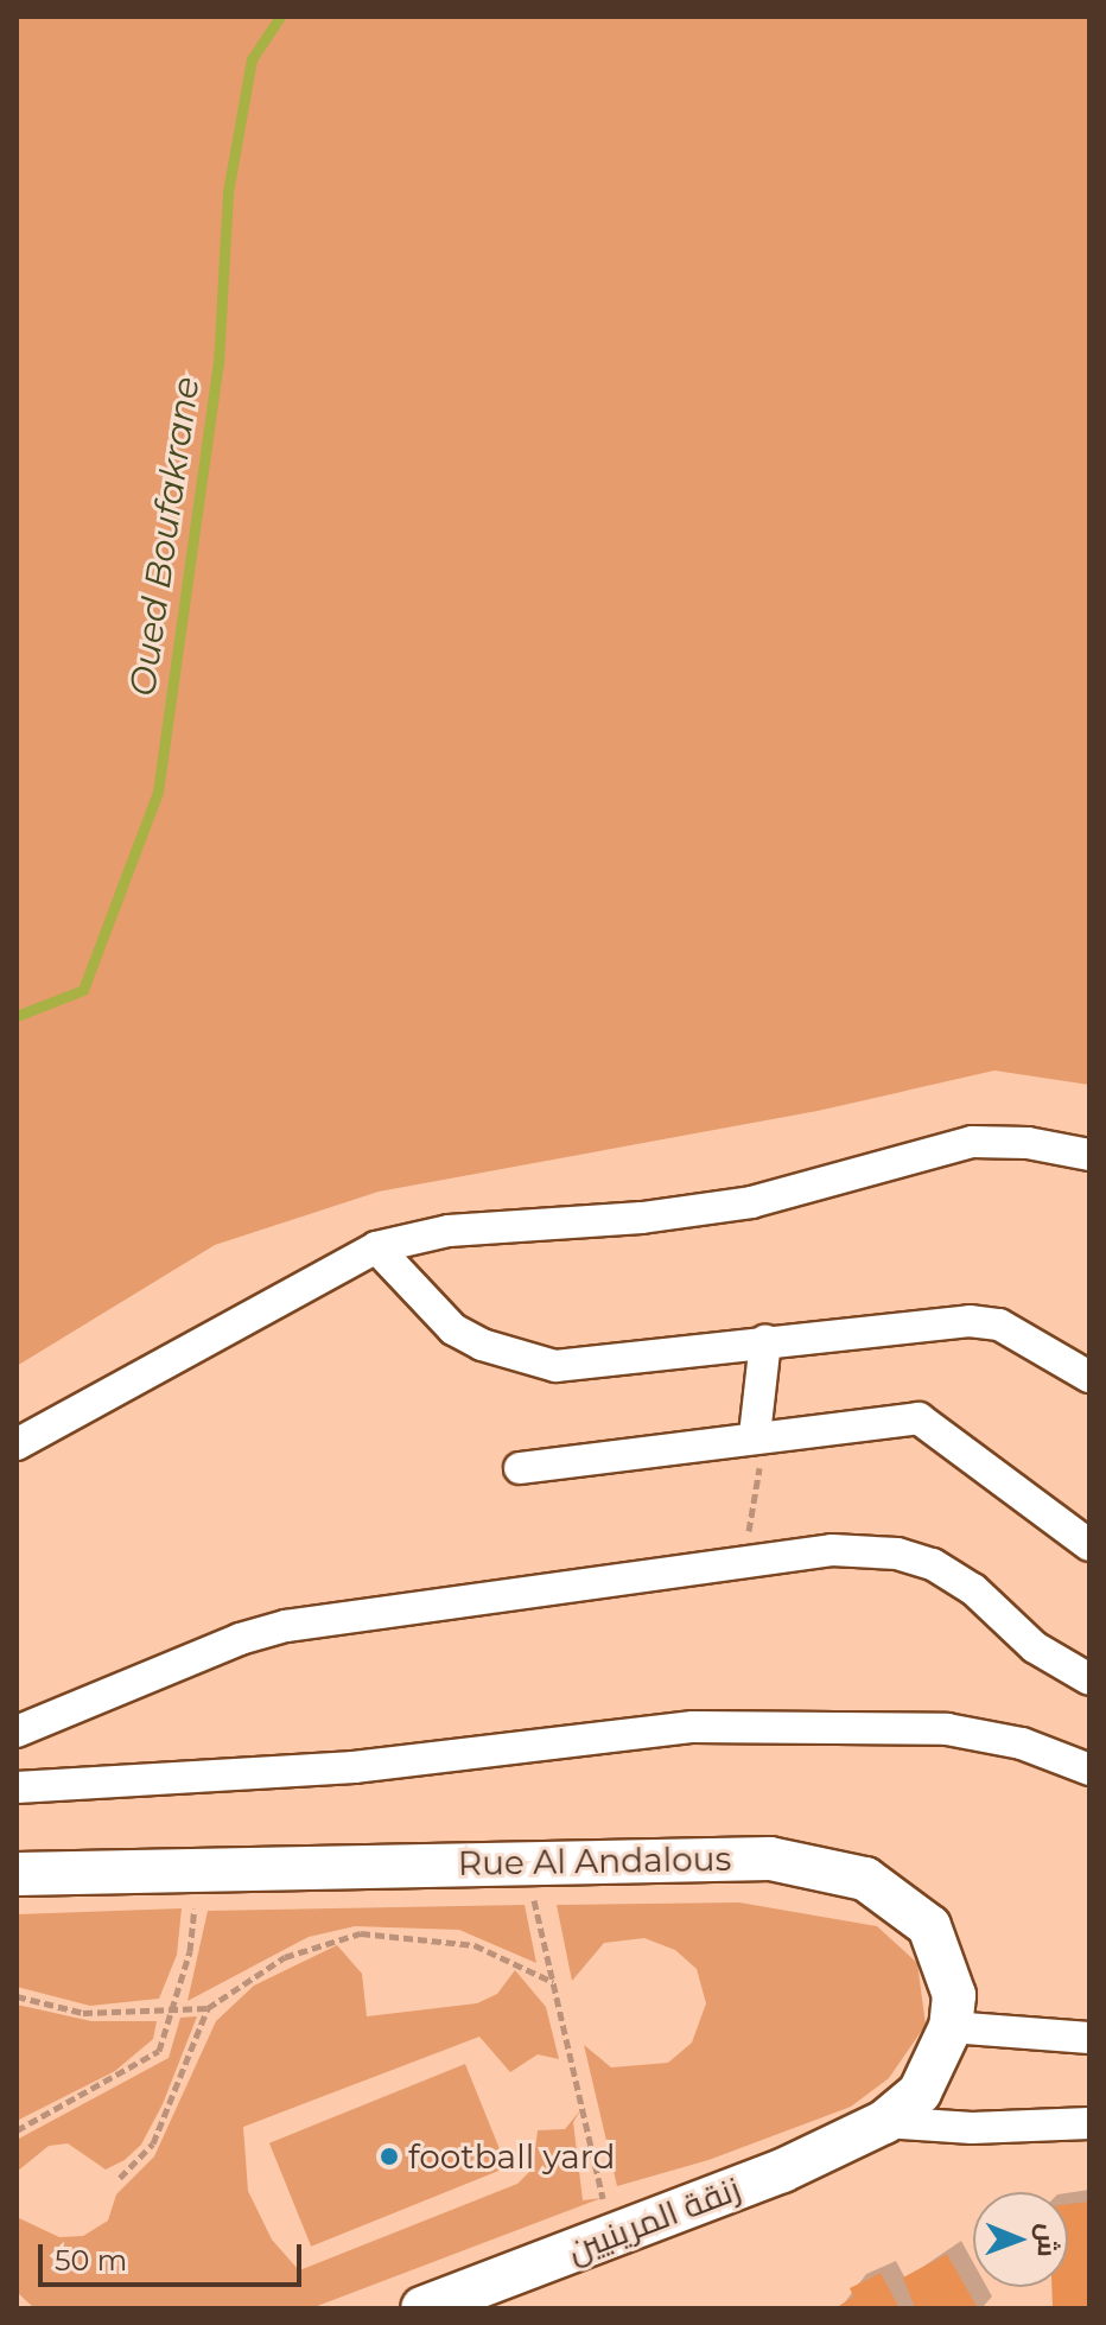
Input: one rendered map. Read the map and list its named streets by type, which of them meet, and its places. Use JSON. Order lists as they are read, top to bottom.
{
  "streets": {
    "street": ["Rue Al Andalous", "زنقة المرينيين"]
  },
  "crossings": [
    ["Rue Al Andalous", "زنقة المرينيين"]
  ],
  "water": ["Oued Boufakrane"],
  "places": ["football yard"],
  "scale_bar": "50 m",
  "north": "right"
}
